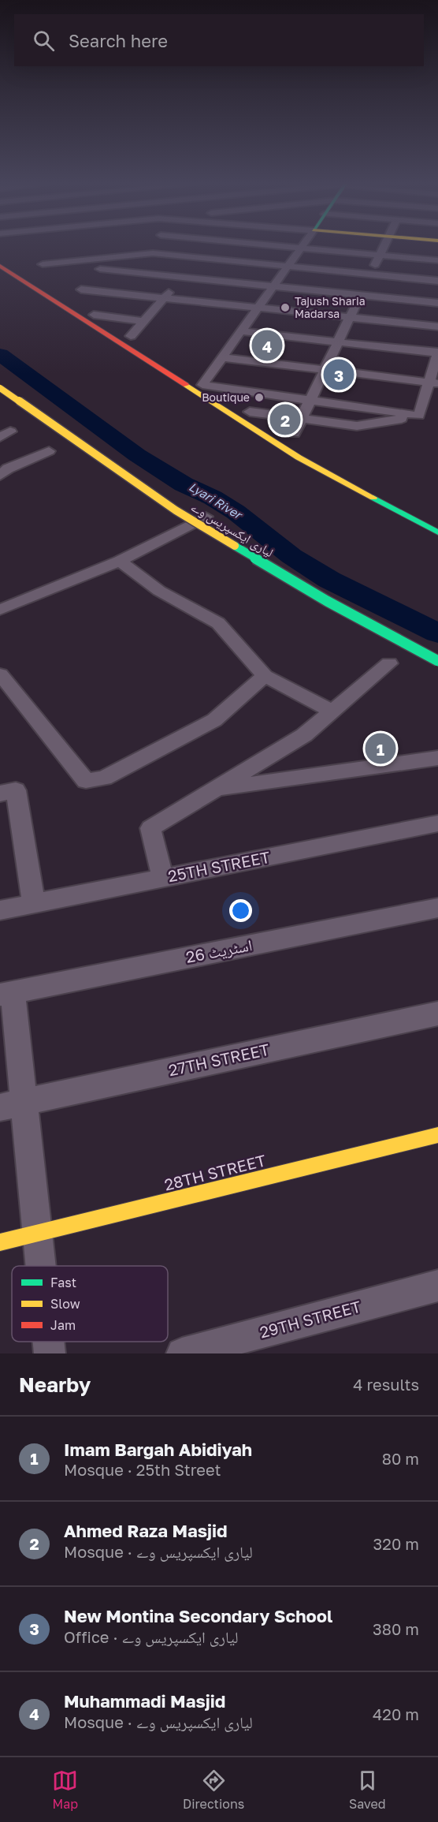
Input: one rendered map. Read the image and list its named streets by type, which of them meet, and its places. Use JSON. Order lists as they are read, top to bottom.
{
  "streets": {
    "main road": ["لیاری ایکسپریس وے", "28TH STREET"],
    "street": [
      "25TH STREET",
      "اسٹریٹ 26",
      "27TH STREET",
      "29TH STREET"
    ]
  },
  "water": ["Lyari River"],
  "places": ["Tajush Sharia Madarsa", "Boutique"],
  "legend": ["Fast", "Slow", "Jam"],
  "page": {
    "search": "Search here",
    "pins": [
      "4",
      "3",
      "2",
      "1"
    ],
    "heading": ["Nearby", "4 results"],
    "list": [
      {
        "mark": "1",
        "name": "Imam Bargah Abidiyah",
        "note": "Mosque · 25th Street",
        "value": "80 m"
      },
      {
        "mark": "2",
        "name": "Ahmed Raza Masjid",
        "note": "Mosque · لیاری ایکسپریس وے",
        "value": "320 m"
      },
      {
        "mark": "3",
        "name": "New Montina Secondary School",
        "note": "Office · لیاری ایکسپریس وے",
        "value": "380 m"
      },
      {
        "mark": "4",
        "name": "Muhammadi Masjid",
        "note": "Mosque · لیاری ایکسپریس وے",
        "value": "420 m"
      }
    ],
    "nav": ["Map", "Directions", "Saved"]
  }
}
